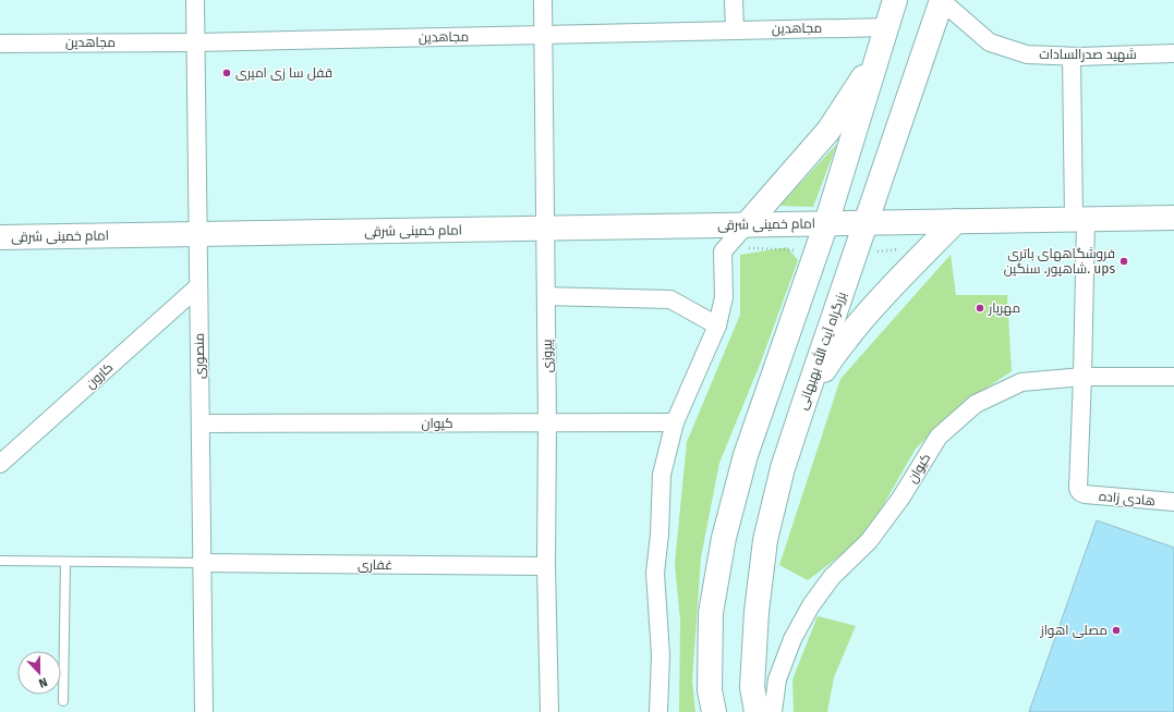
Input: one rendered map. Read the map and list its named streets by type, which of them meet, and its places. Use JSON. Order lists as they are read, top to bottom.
{
  "streets": {
    "main road": ["امام خمینی شرقی", "بزرگراه آیت الله بهبهانی"],
    "street": [
      "مجاهدین",
      "شهید صدرالسادات",
      "منصوری",
      "پیروزی",
      "کارون",
      "کیوان",
      "هادی زاده",
      "غفاری"
    ]
  },
  "crossings": [
    ["مجاهدین", "منصوری"],
    ["مجاهدین", "پیروزی"],
    ["شهید صدرالسادات", "بزرگراه آیت الله بهبهانی"],
    ["امام خمینی شرقی", "بزرگراه آیت الله بهبهانی"],
    ["امام خمینی شرقی", "منصوری"],
    ["امام خمینی شرقی", "پیروزی"],
    ["منصوری", "کارون"],
    ["منصوری", "کیوان"],
    ["منصوری", "غفاری"],
    ["پیروزی", "کیوان"],
    ["پیروزی", "غفاری"],
    ["کیوان", "هادی زاده"]
  ],
  "places": [
    "قفل سا زی امیری",
    "فروشگاههای باتری شاهپور. سنگین. ups",
    "مهریار",
    "مصلی اهواز"
  ],
  "north": "bottom"
}
